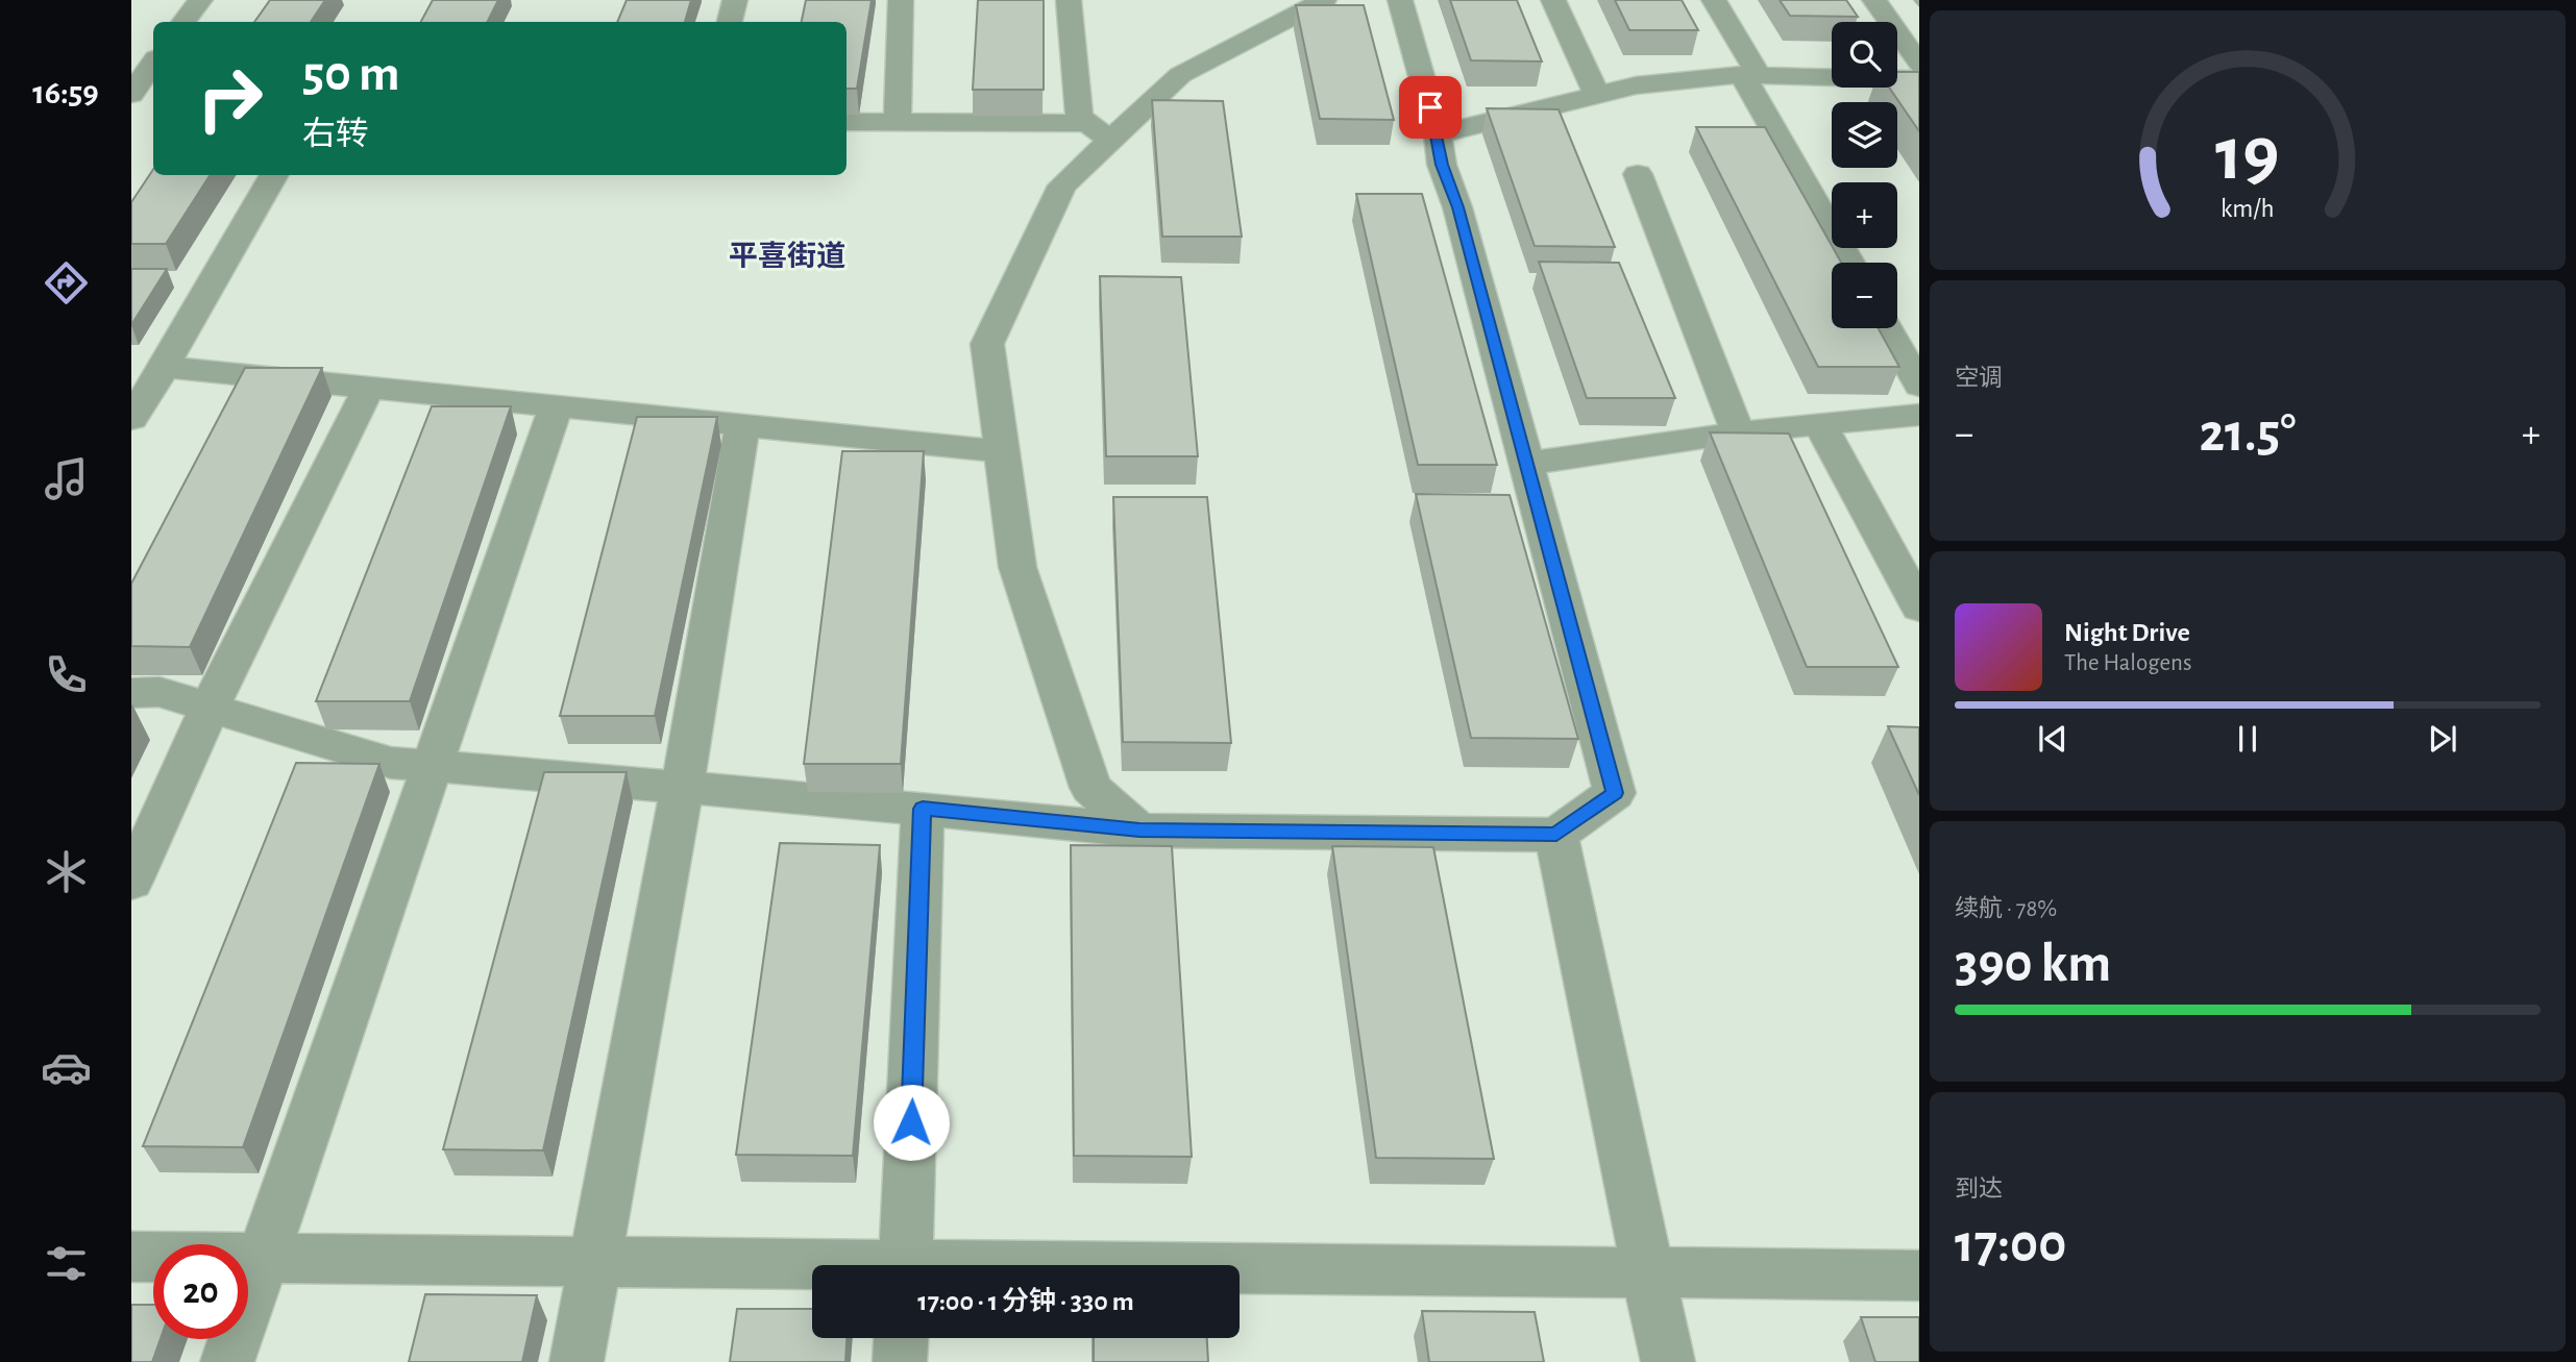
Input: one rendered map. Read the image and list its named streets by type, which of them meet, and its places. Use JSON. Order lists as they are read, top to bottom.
{
  "districts": ["平喜街道"],
  "page": {
    "tabs": "16:59",
    "map_buttons": ["+", "−"],
    "turn": ["50 m", "右转"],
    "tile": [
      "空调",
      ["续航 · 78%", "390 km"],
      ["到达", "17:00"]
    ],
    "heat": ["−", "21.5°", "+"],
    "song": ["Night Drive", "The Halogens"],
    "limit": "20",
    "trip": "17:00 · 1 分钟 · 330 m",
    "gauge": ["19", "km/h"]
  }
}
